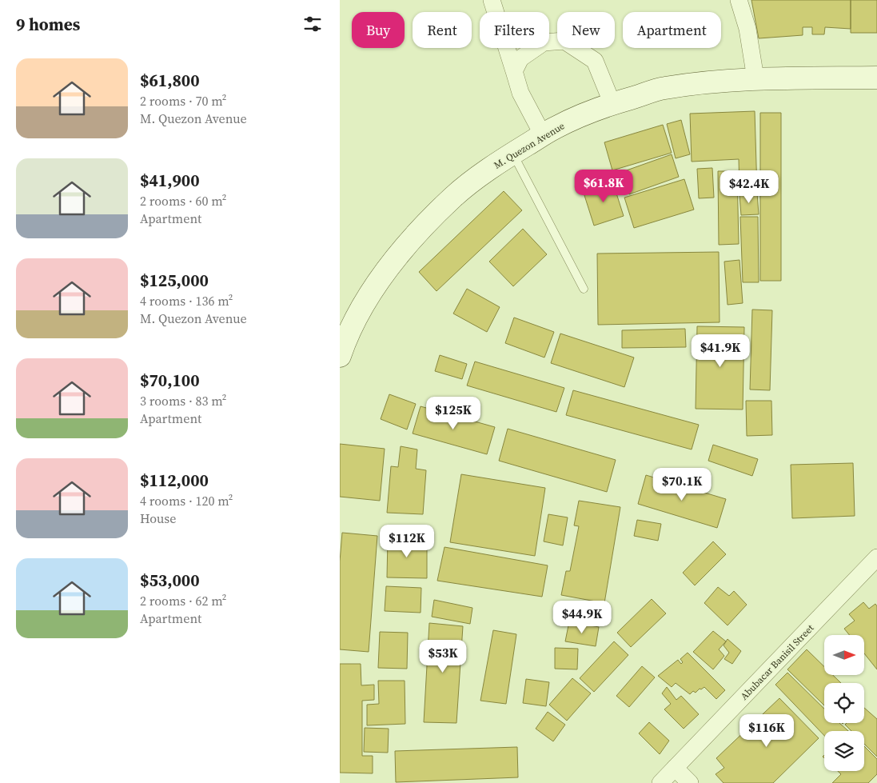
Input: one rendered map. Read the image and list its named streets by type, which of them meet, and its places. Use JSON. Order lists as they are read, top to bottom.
{
  "streets": {
    "street": ["M. Quezon Avenue", "Abubacar Banisil Street"]
  },
  "north": "right",
  "page": {
    "heading": "9 homes",
    "chip": [
      "Buy",
      "Rent",
      "Filters",
      "New",
      "Apartment"
    ],
    "list": [
      {
        "name": "$61,800",
        "note": "2 rooms · 70 m² · M. Quezon Avenue"
      },
      {
        "name": "$41,900",
        "note": "2 rooms · 60 m² · Apartment"
      },
      {
        "name": "$125,000",
        "note": "4 rooms · 136 m² · M. Quezon Avenue"
      },
      {
        "name": "$70,100",
        "note": "3 rooms · 83 m² · Apartment"
      },
      {
        "name": "$112,000",
        "note": "4 rooms · 120 m² · House"
      },
      {
        "name": "$53,000",
        "note": "2 rooms · 62 m² · Apartment"
      }
    ],
    "price": [
      "$61.8K",
      "$42.4K",
      "$41.9K",
      "$125K",
      "$70.1K",
      "$112K",
      "$44.9K",
      "$53K",
      "$116K"
    ]
  }
}
